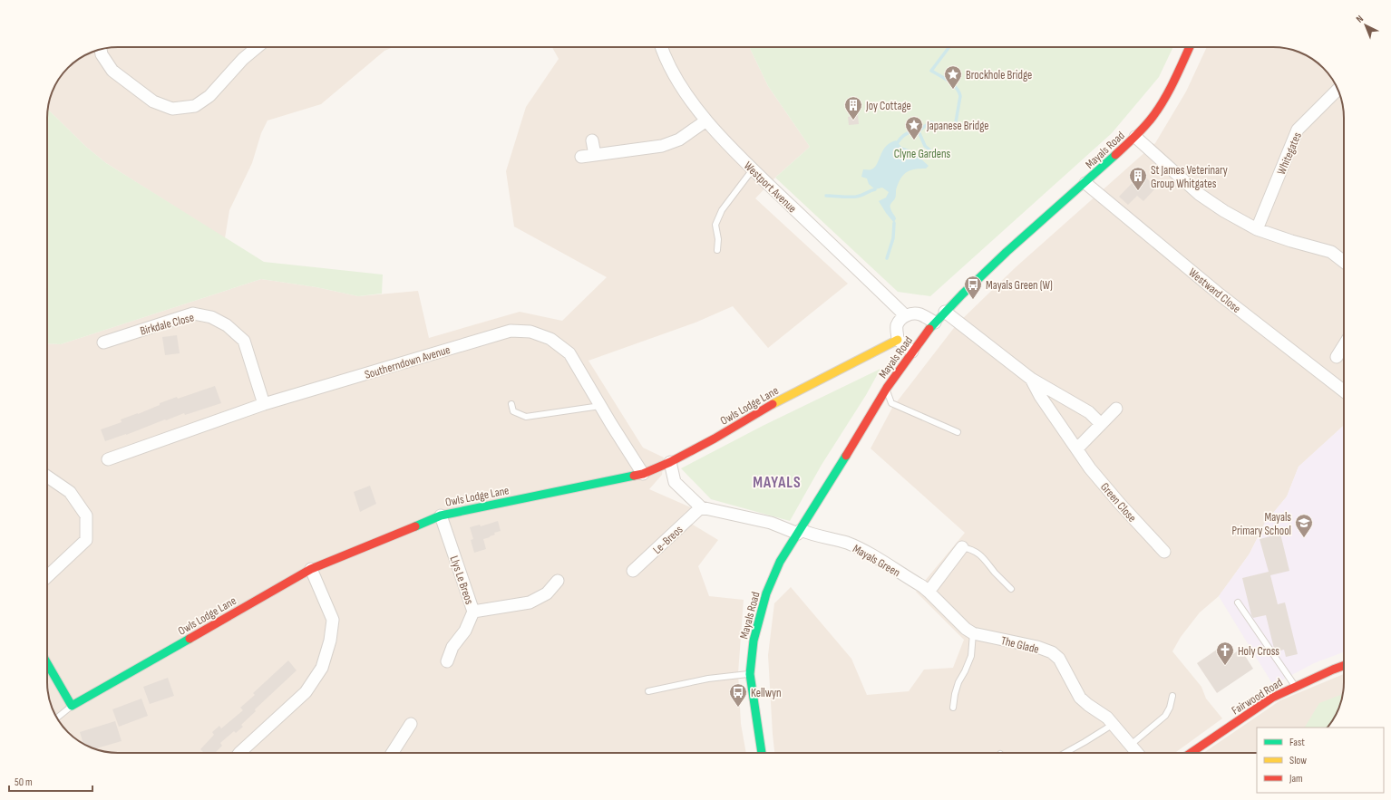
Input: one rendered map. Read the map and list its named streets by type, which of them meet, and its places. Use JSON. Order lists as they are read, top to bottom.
{
  "streets": {
    "street": [
      "Mayals Road",
      "Whitegates",
      "Westport Avenue",
      "Westward Close",
      "Birkdale Close",
      "Southerndown Avenue",
      "Owls Lodge Lane",
      "Green Close",
      "Le-Breos",
      "Mayals Green",
      "Llys Le Breos",
      "The Glade",
      "Fairwood Road"
    ]
  },
  "crossings": [
    ["Mayals Road", "Westward Close"],
    ["Mayals Road", "Green Close"],
    ["Mayals Road", "Mayals Green"],
    ["Birkdale Close", "Southerndown Avenue"],
    ["Southerndown Avenue", "Owls Lodge Lane"],
    ["Owls Lodge Lane", "Llys Le Breos"],
    ["Le-Breos", "Mayals Green"],
    ["Mayals Green", "The Glade"]
  ],
  "districts": ["MAYALS"],
  "parks": ["Clyne Gardens"],
  "places": {
    "place": ["Brockhole Bridge", "Japanese Bridge"],
    "building": ["Joy Cottage", "St James Veterinary Group Whitgates"],
    "bus stop": ["Mayals Green (W)", "Kellwyn"],
    "school or university": ["Mayals Primary School"],
    "church": ["Holy Cross"]
  },
  "legend": ["Fast", "Slow", "Jam"],
  "scale_bar": "50 m",
  "north": "top left"
}
